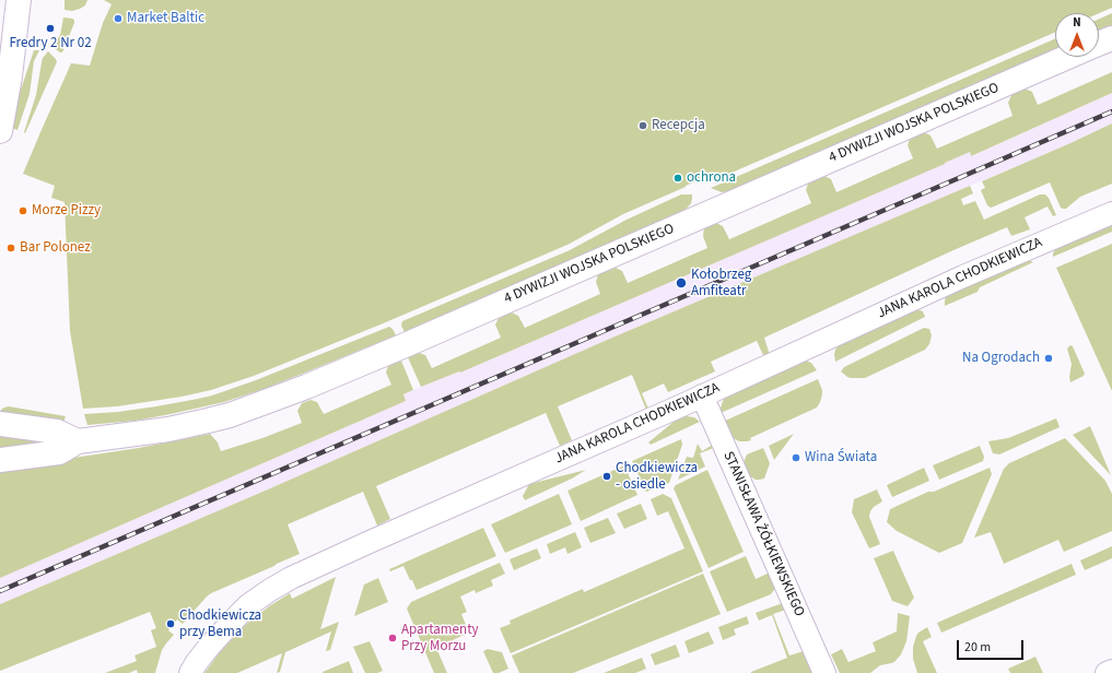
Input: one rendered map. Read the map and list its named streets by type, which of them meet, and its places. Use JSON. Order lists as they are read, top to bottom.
{
  "streets": {
    "street": ["4 DYWIZJI WOJSKA POLSKIEGO", "JANA KAROLA CHODKIEWICZA", "STANISŁAWA ŻÓŁKIEWSKIEGO"]
  },
  "crossings": [
    ["JANA KAROLA CHODKIEWICZA", "STANISŁAWA ŻÓŁKIEWSKIEGO"]
  ],
  "places": [
    "Market Baltic",
    "Fredry 2 Nr 02",
    "Recepcja",
    "ochrona",
    "Morze Pizzy",
    "Bar Polonez",
    "Kołobrzeg Amfiteatr",
    "Na Ogrodach",
    "Wina Świata",
    "Chodkiewicza - osiedle",
    "Chodkiewicza przy Bema",
    "Apartamenty Przy Morzu"
  ],
  "scale_bar": "20 m",
  "north": "top"
}
